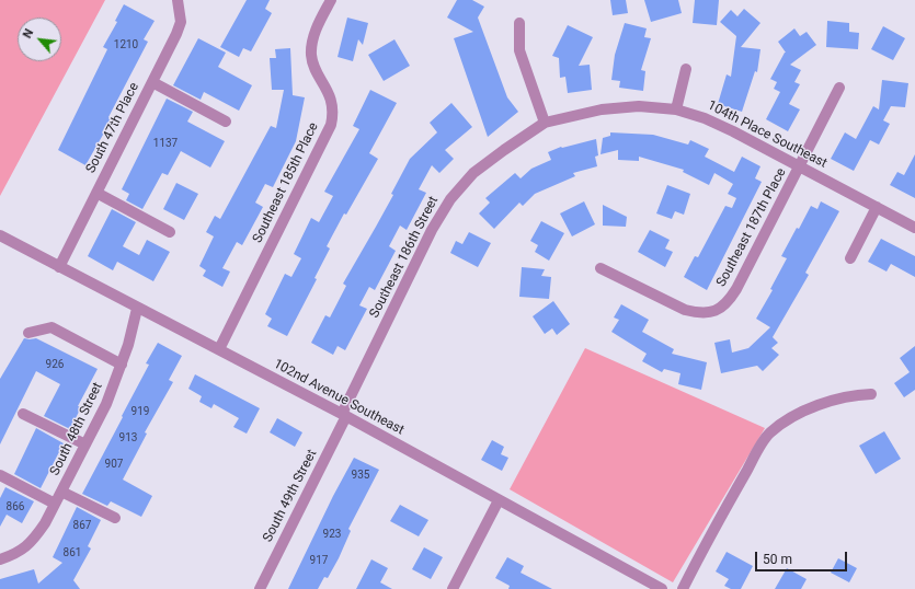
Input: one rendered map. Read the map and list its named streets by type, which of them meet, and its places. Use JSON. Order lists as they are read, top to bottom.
{
  "streets": {
    "street": [
      "South 47th Place",
      "104th Place Southeast",
      "Southeast 185th Place",
      "Southeast 187th Place",
      "Southeast 186th Street",
      "102nd Avenue Southeast",
      "South 48th Street",
      "South 49th Street"
    ]
  },
  "crossings": [
    ["South 47th Place", "102nd Avenue Southeast"],
    ["104th Place Southeast", "Southeast 187th Place"],
    ["104th Place Southeast", "Southeast 186th Street"],
    ["Southeast 185th Place", "102nd Avenue Southeast"],
    ["Southeast 186th Street", "102nd Avenue Southeast"],
    ["Southeast 186th Street", "South 49th Street"],
    ["102nd Avenue Southeast", "South 48th Street"],
    ["102nd Avenue Southeast", "South 49th Street"]
  ],
  "house_numbers": [
    "1210",
    "1137",
    "926",
    "919",
    "913",
    "907",
    "935",
    "866",
    "867",
    "923",
    "861",
    "917"
  ],
  "scale_bar": "50 m",
  "north": "top left"
}
